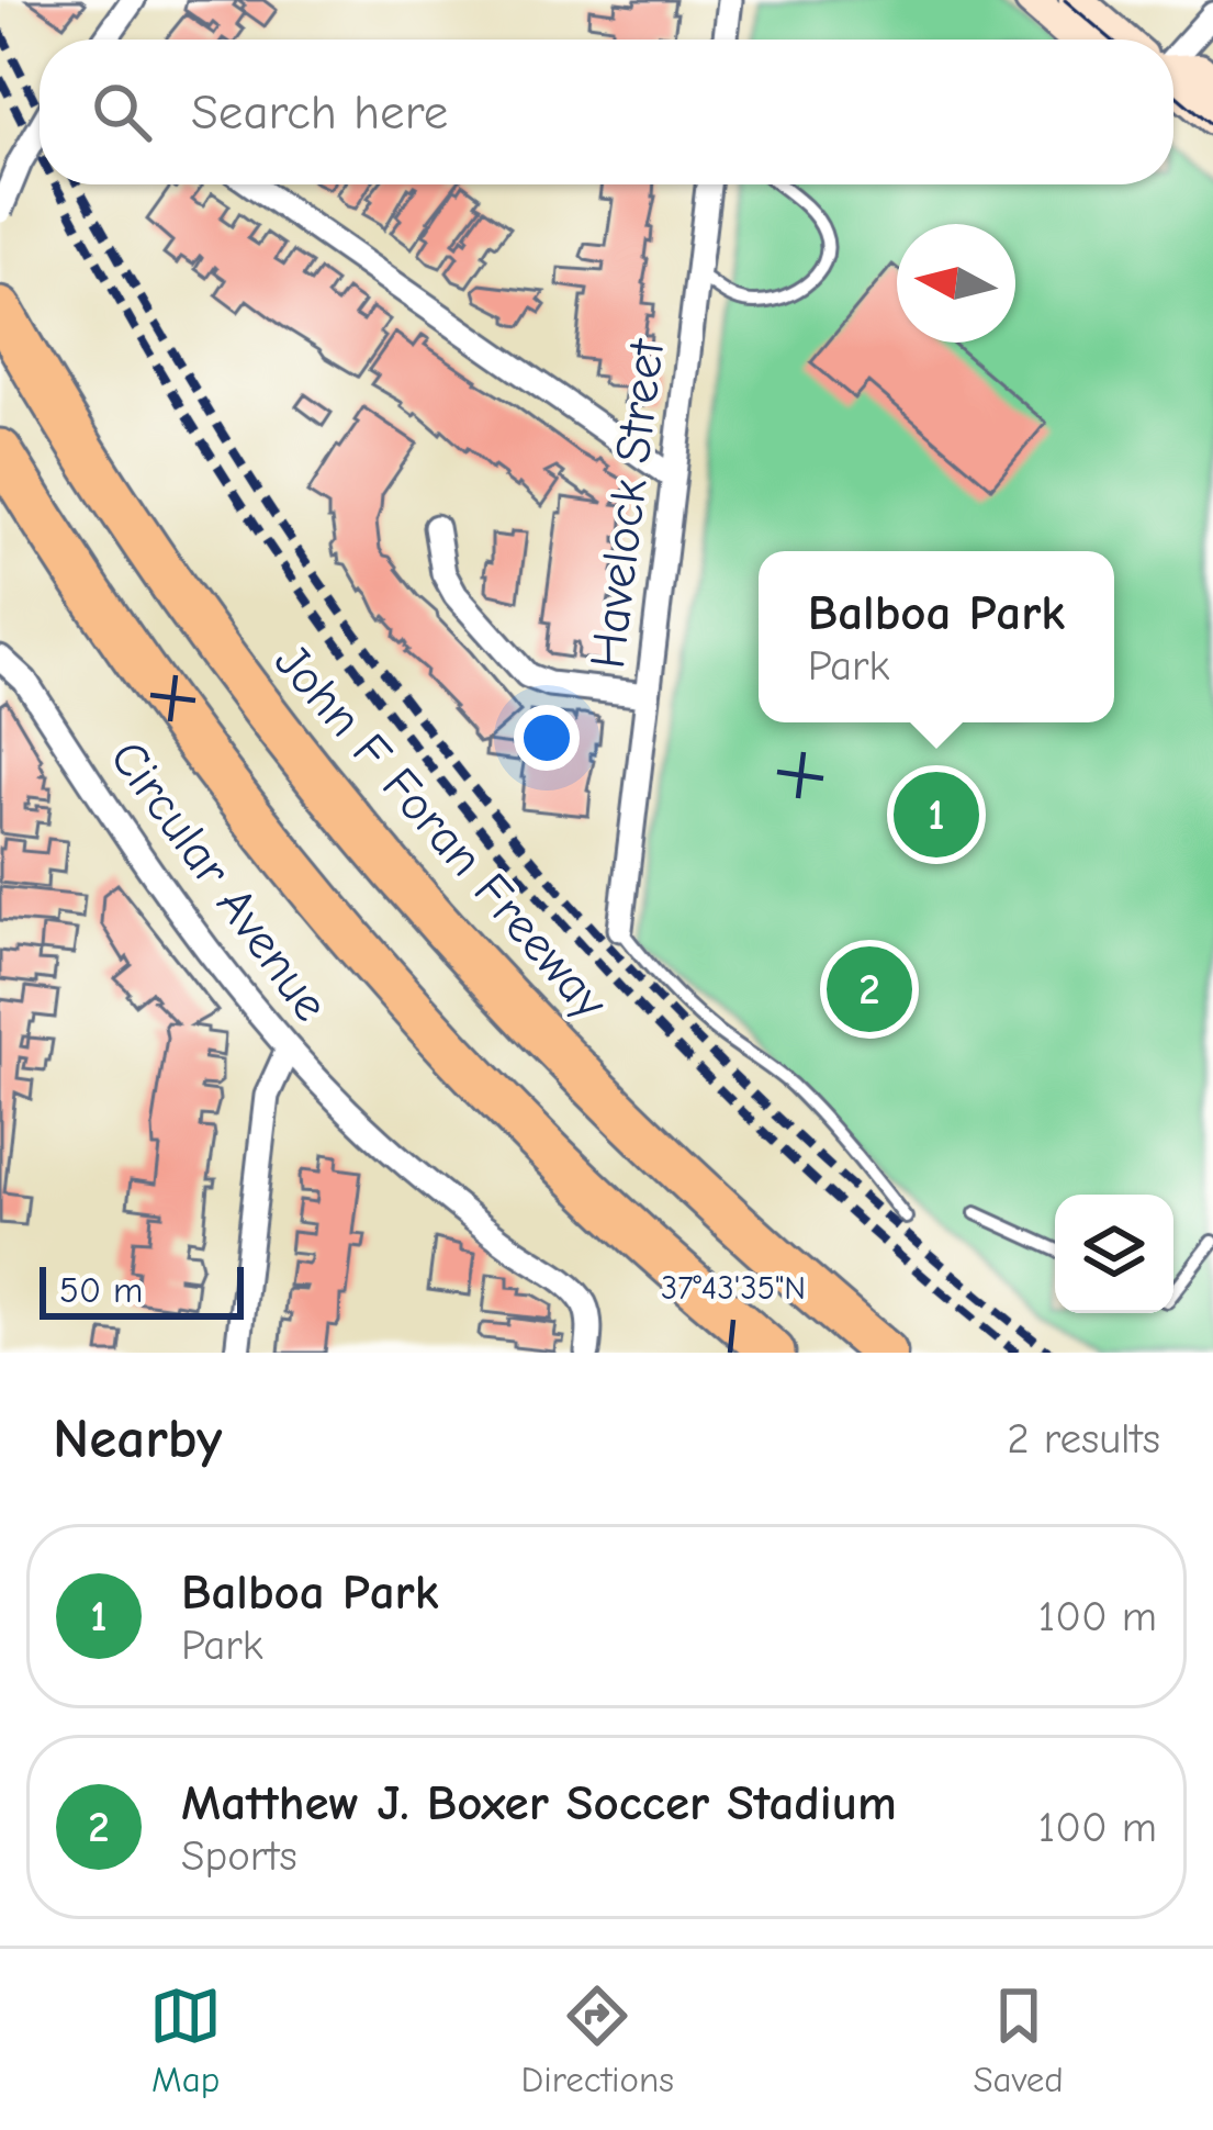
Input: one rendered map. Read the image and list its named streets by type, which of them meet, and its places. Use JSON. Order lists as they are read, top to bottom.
{
  "streets": {
    "highway": ["John F Foran Freeway"],
    "street": ["Havelock Street", "Circular Avenue"]
  },
  "scale_bar": "50 m",
  "north": "left",
  "page": {
    "search": "Search here",
    "popup": ["Balboa Park", "Park"],
    "pins": ["1", "2"],
    "scale": "50 m",
    "heading": ["Nearby", "2 results"],
    "list": [
      {
        "mark": "1",
        "name": "Balboa Park",
        "note": "Park",
        "value": "100 m"
      },
      {
        "mark": "2",
        "name": "Matthew J. Boxer Soccer Stadium",
        "note": "Sports",
        "value": "100 m"
      }
    ],
    "nav": ["Map", "Directions", "Saved"]
  },
  "coordinates": ["37°43'35\"N"]
}
